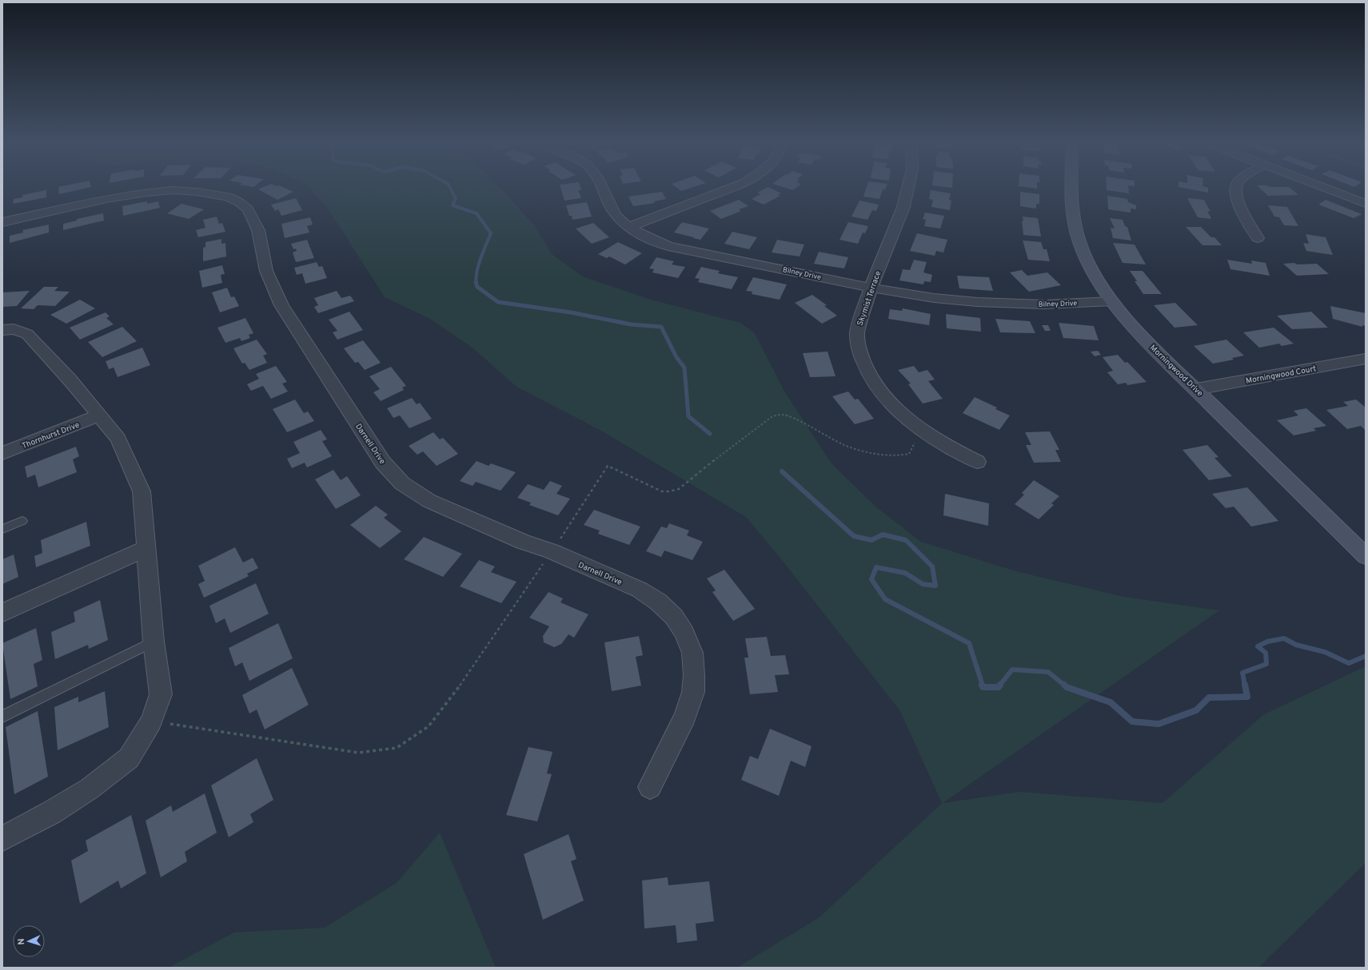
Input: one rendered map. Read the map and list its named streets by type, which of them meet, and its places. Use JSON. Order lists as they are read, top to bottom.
{
  "streets": {
    "street": [
      "Bilney Drive",
      "Skymist Terrace",
      "Morningwood Drive",
      "Morningwood Court",
      "Thornhurst Drive",
      "Darnell Drive"
    ]
  },
  "crossings": [
    ["Bilney Drive", "Skymist Terrace"],
    ["Bilney Drive", "Morningwood Drive"],
    ["Morningwood Drive", "Morningwood Court"]
  ],
  "north": "left"
}
